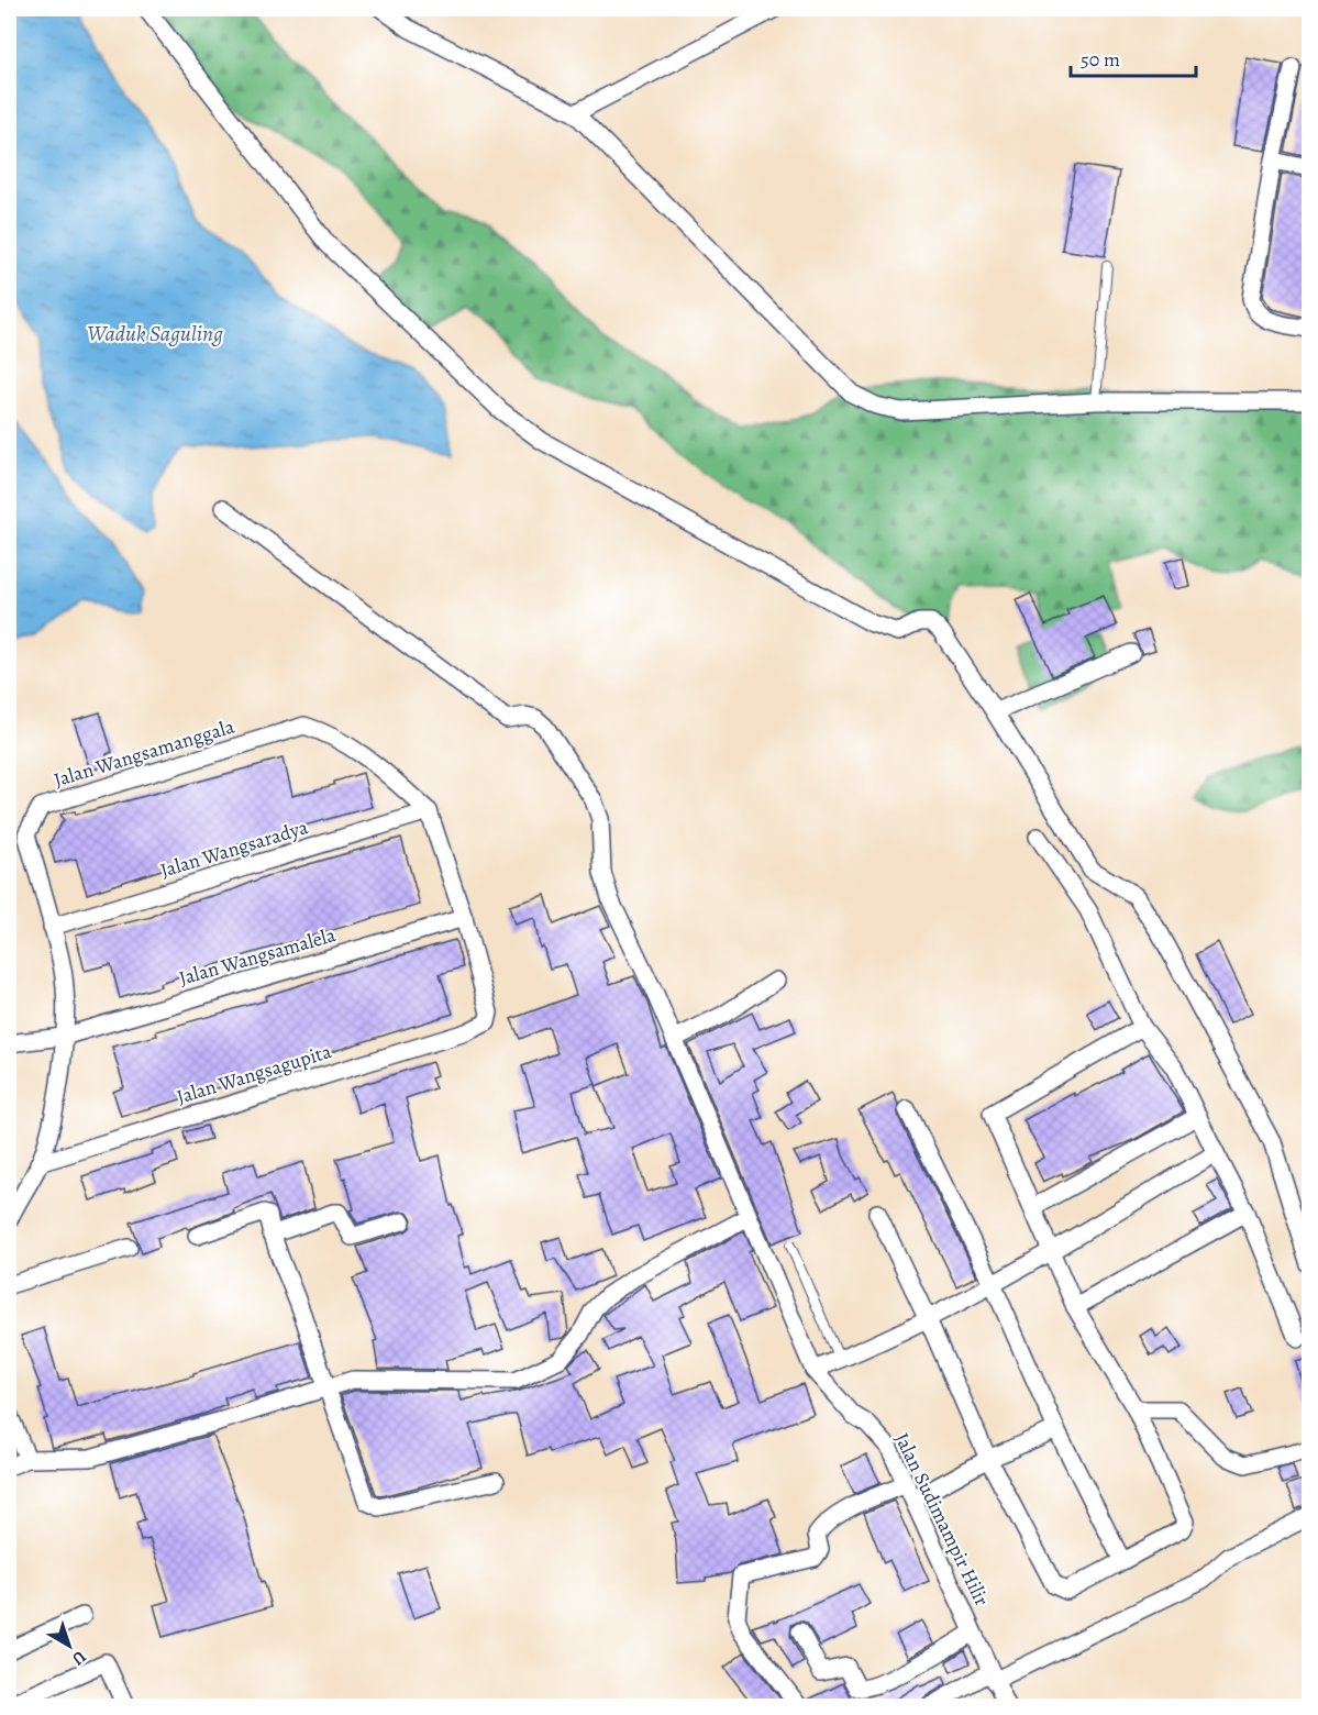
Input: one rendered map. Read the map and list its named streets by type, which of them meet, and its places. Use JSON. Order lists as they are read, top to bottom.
{
  "streets": {
    "street": [
      "Jalan Wangsamanggala",
      "Jalan Wangsaradya",
      "Jalan Wangsamalela",
      "Jalan Wangsagupita",
      "Jalan Sudimampir Hilir"
    ]
  },
  "crossings": [
    ["Jalan Wangsamanggala", "Jalan Wangsaradya"],
    ["Jalan Wangsamanggala", "Jalan Wangsamalela"],
    ["Jalan Wangsamanggala", "Jalan Wangsagupita"],
    ["Jalan Wangsamalela", "Jalan Wangsagupita"]
  ],
  "water": ["Waduk Saguling"],
  "scale_bar": "50 m",
  "north": "bottom right"
}
